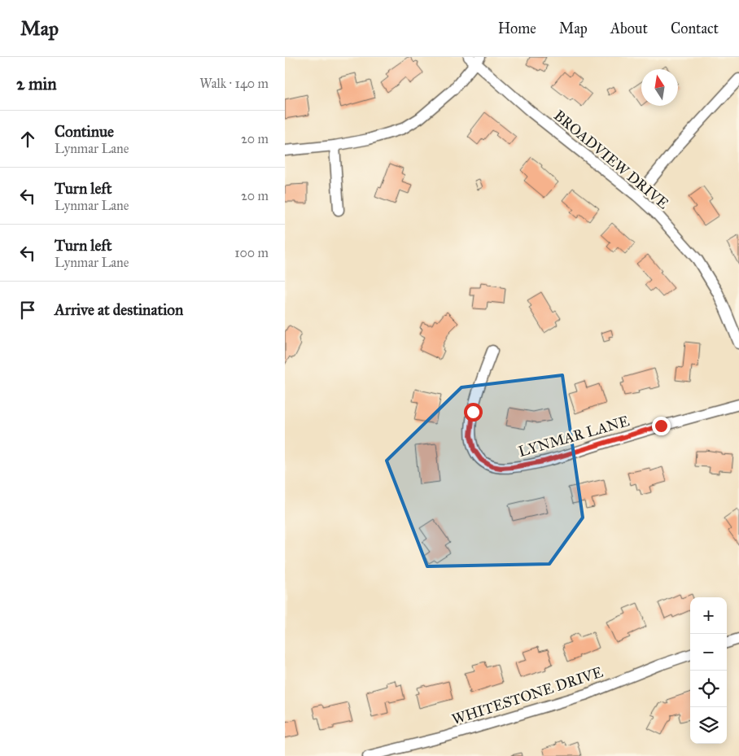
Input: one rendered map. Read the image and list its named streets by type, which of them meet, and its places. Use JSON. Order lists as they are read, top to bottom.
{
  "streets": {
    "street": ["BROADVIEW DRIVE", "LYNMAR LANE", "WHITESTONE DRIVE"]
  },
  "north": "top",
  "page": {
    "header": "Map",
    "nav": [
      "Home",
      "Map",
      "About",
      "Contact"
    ],
    "heading": ["2 min", "Walk · 140 m"],
    "list": [
      ["Continue", "Lynmar Lane", "20 m"],
      ["Turn left", "Lynmar Lane", "20 m"],
      ["Turn left", "Lynmar Lane", "100 m"],
      "Arrive at destination"
    ],
    "map_buttons": ["+", "−"]
  }
}
